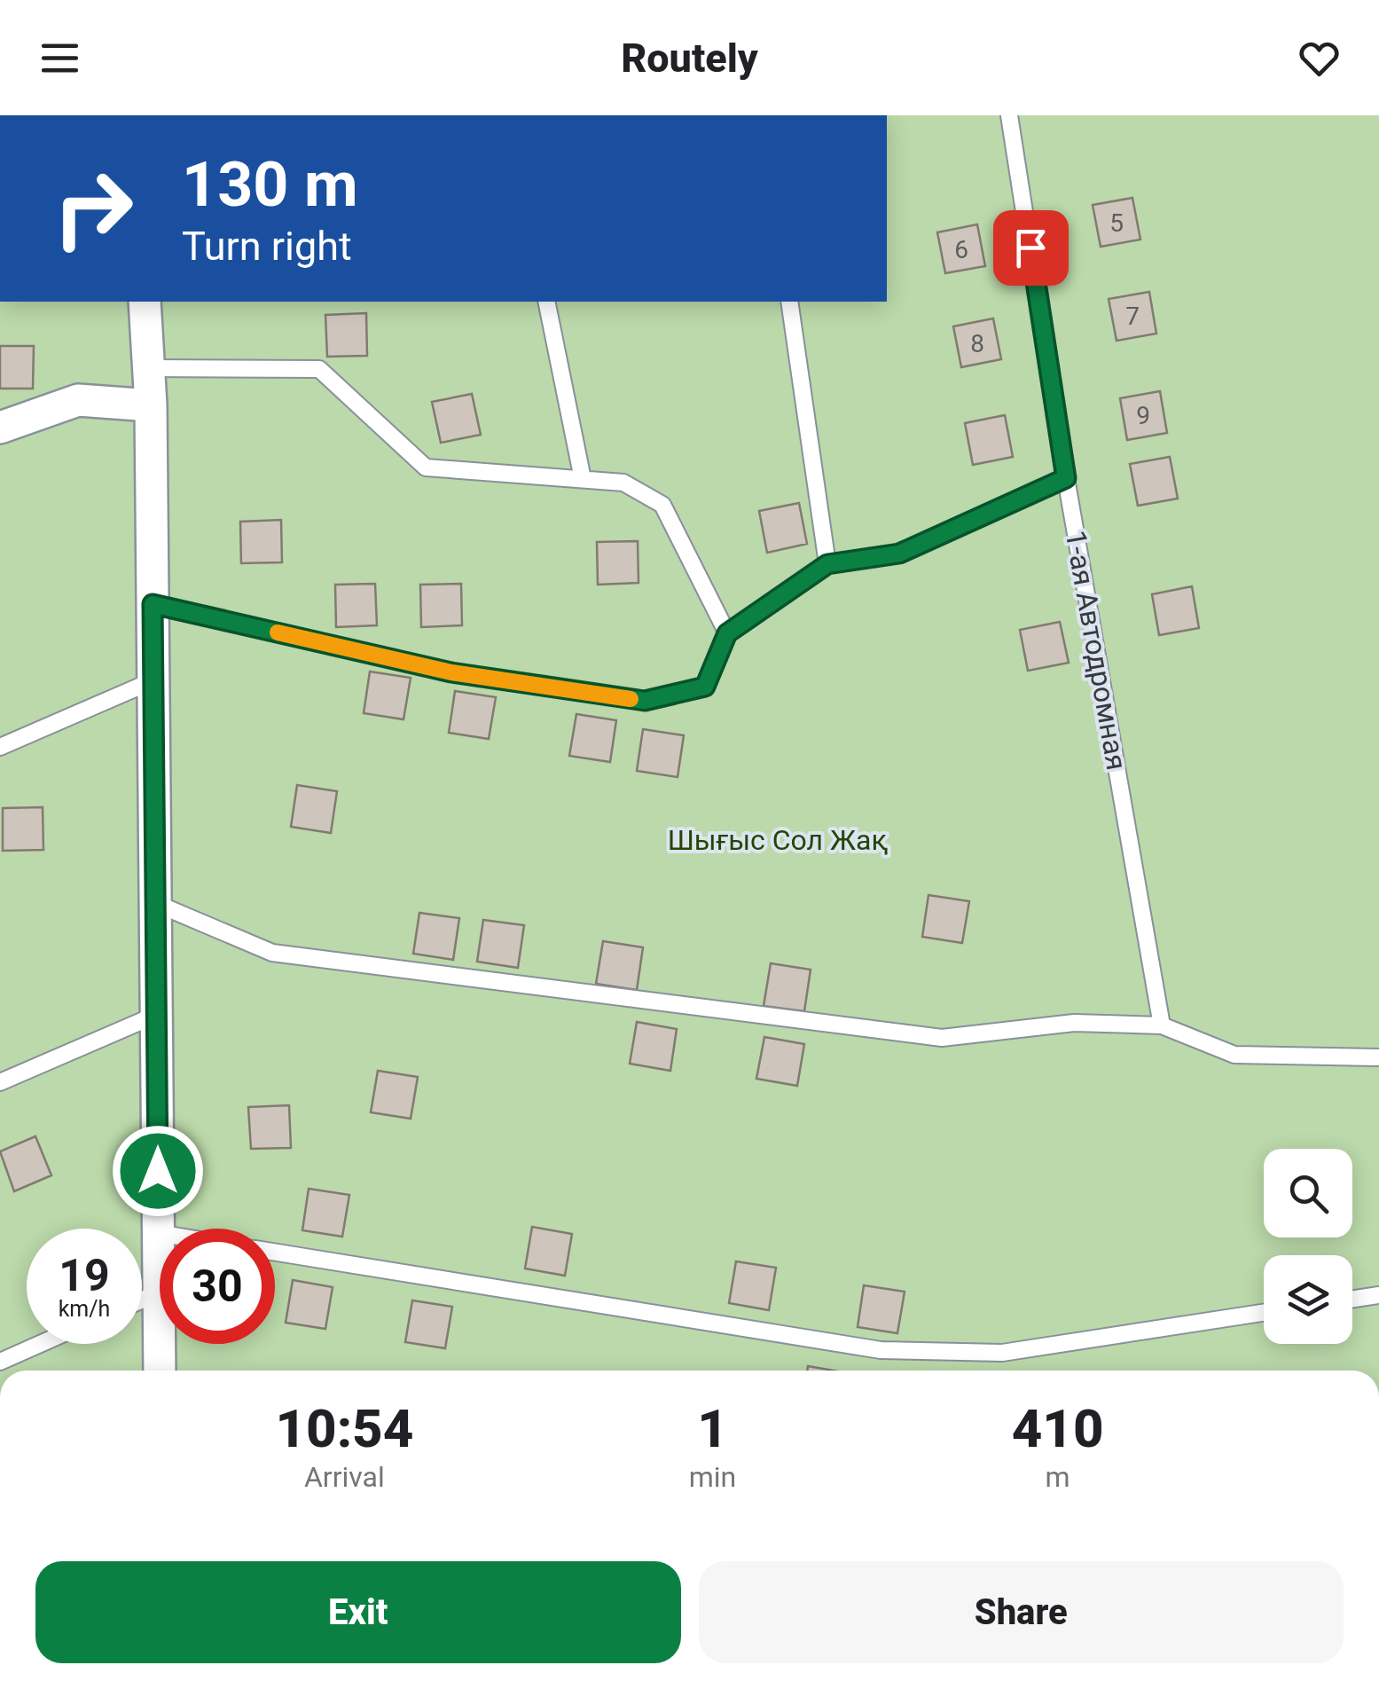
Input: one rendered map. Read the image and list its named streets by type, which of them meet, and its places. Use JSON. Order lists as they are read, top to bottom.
{
  "streets": {
    "lane": ["1-ая Автодромная"]
  },
  "parks": ["Шығыс Сол Жақ"],
  "house_numbers": [
    "5",
    "6",
    "7",
    "8",
    "9"
  ],
  "page": {
    "header": "Routely",
    "turn": ["130 m", "Turn right"],
    "speed": "19 km/h",
    "limit": "30",
    "eta": [
      "10:54",
      "Arrival",
      "1",
      "min",
      "410",
      "m"
    ],
    "buttons": ["Exit", "Share"]
  }
}
